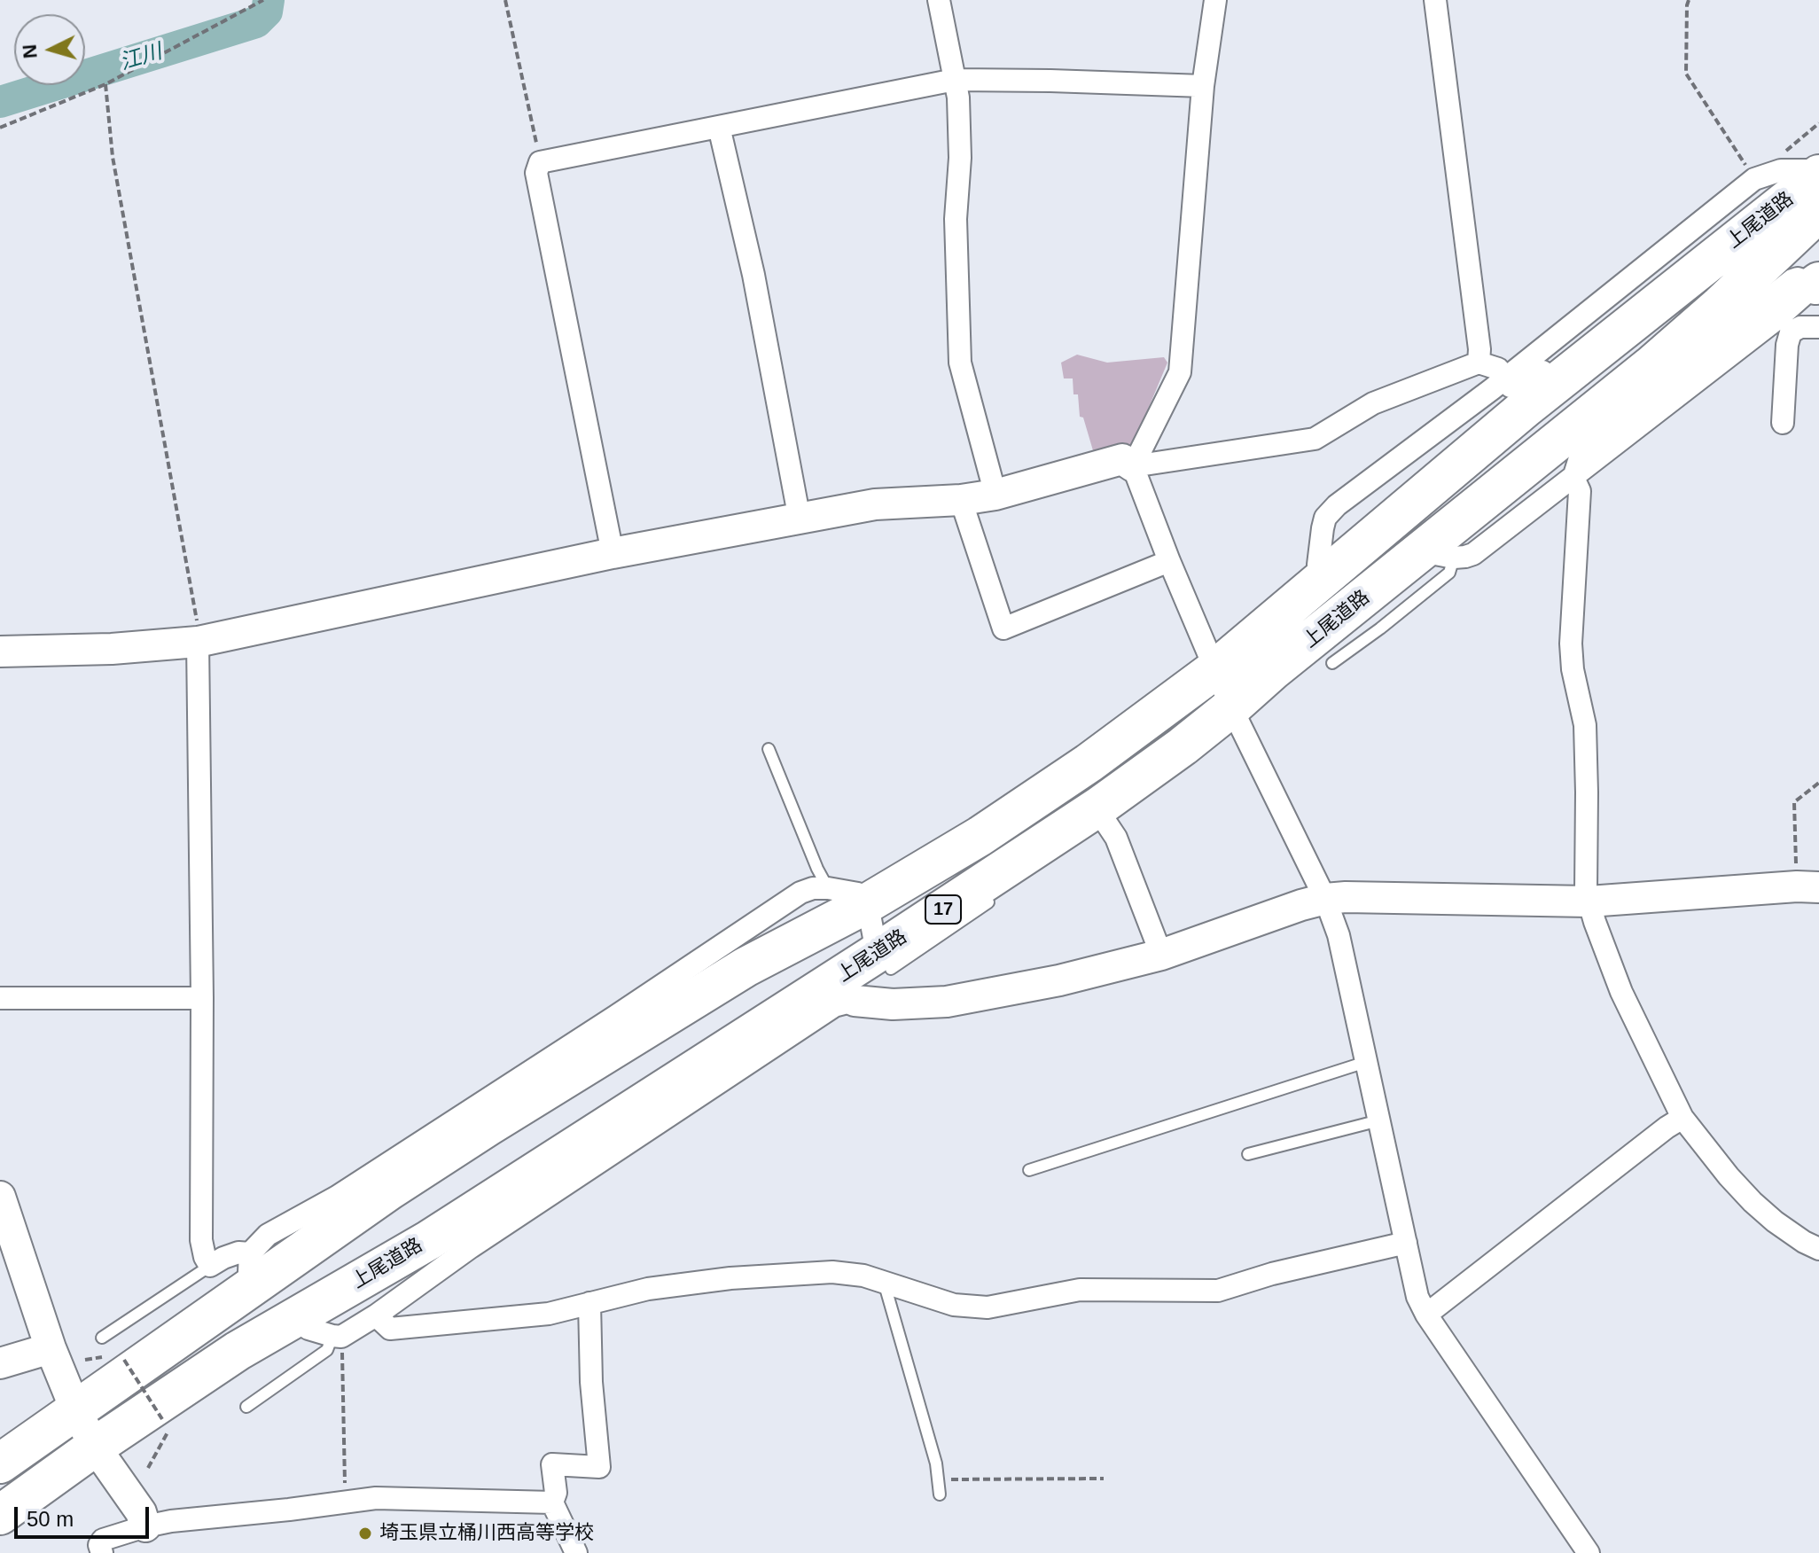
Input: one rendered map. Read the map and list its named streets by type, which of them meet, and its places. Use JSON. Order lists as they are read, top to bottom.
{
  "streets": {
    "highway": ["上尾道路", "17"]
  },
  "water": ["江川"],
  "places": ["埼玉県立桶川西高等学校"],
  "scale_bar": "50 m",
  "north": "left"
}
